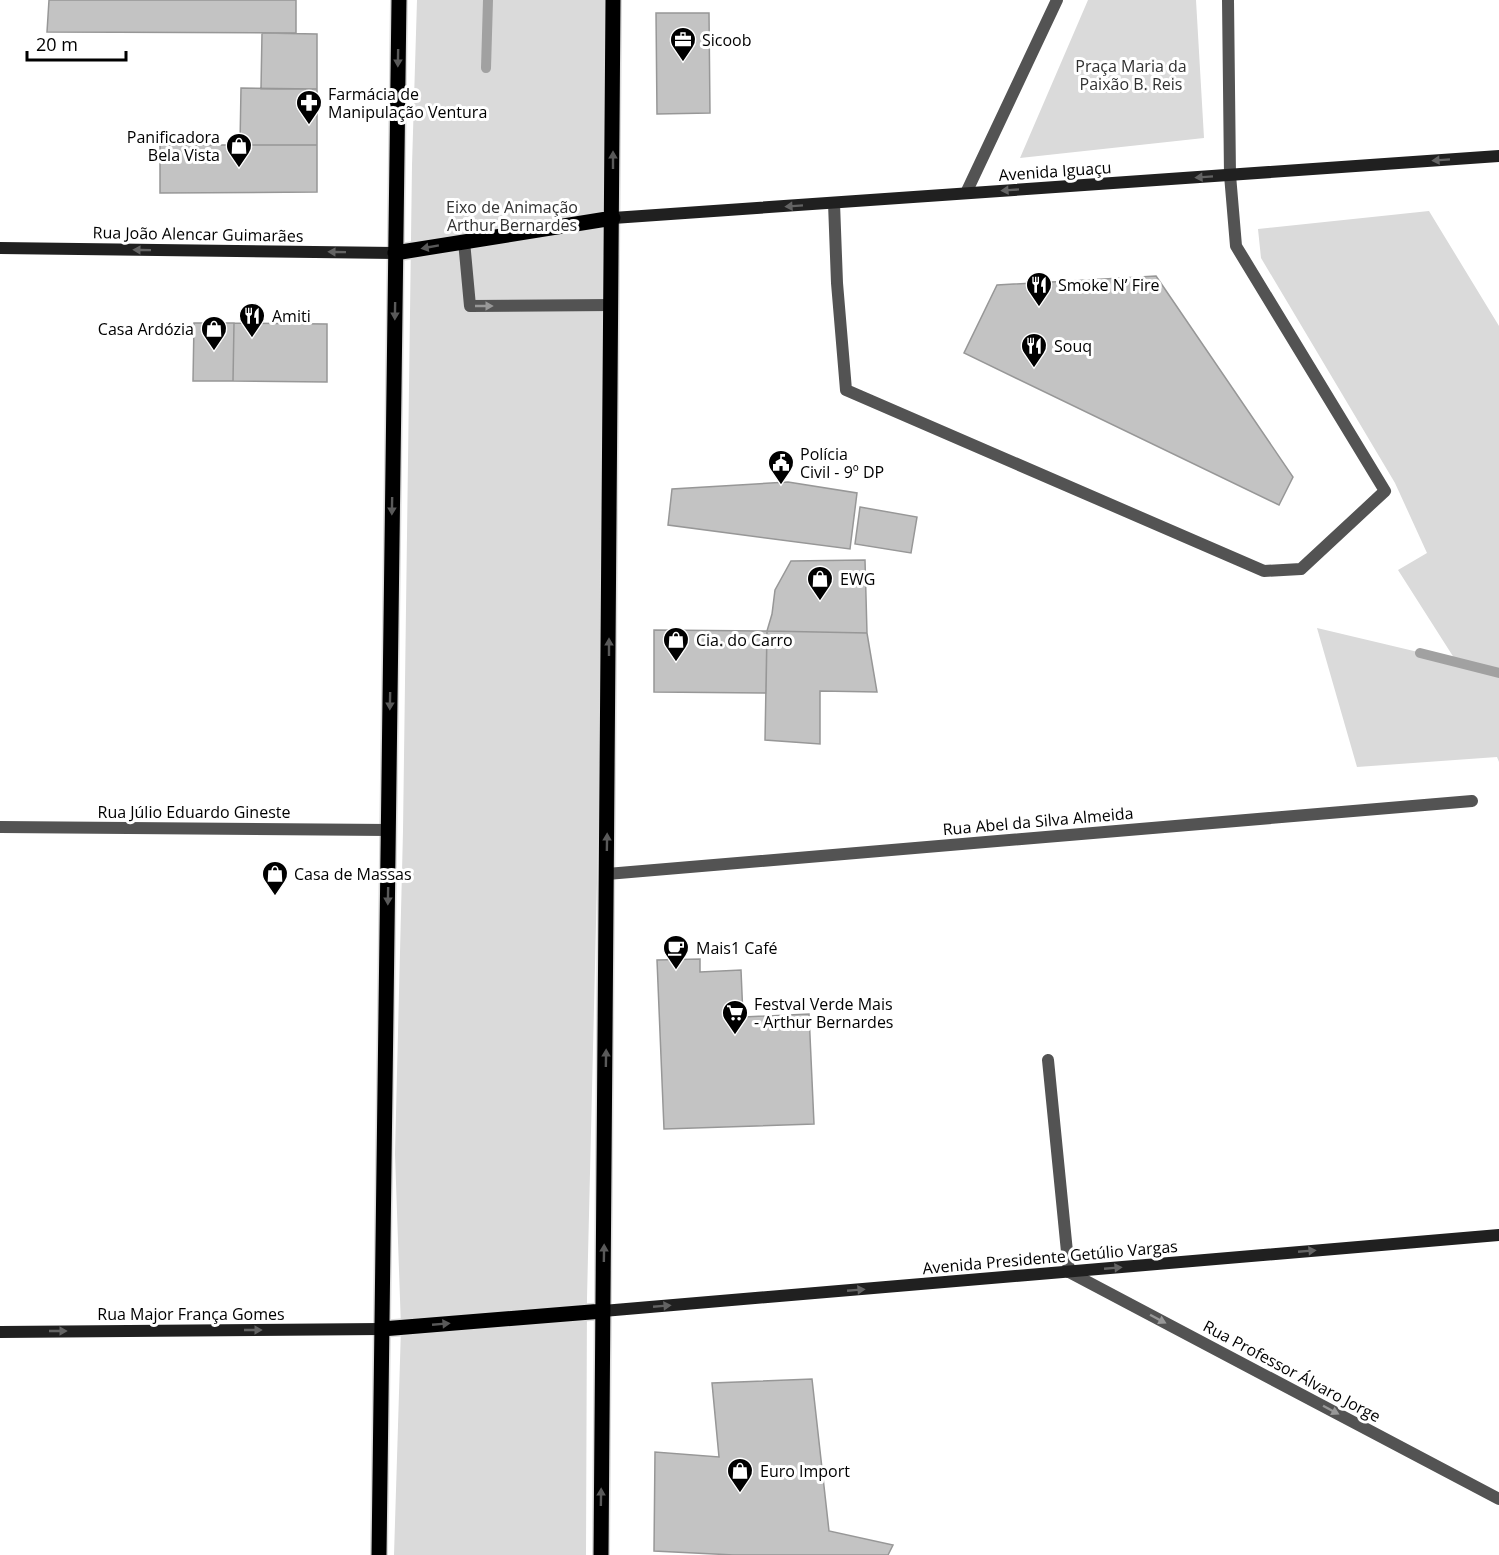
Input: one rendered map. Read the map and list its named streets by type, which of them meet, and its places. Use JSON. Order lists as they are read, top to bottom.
{
  "streets": {
    "main road": [
      "Avenida Iguaçu",
      "Rua João Alencar Guimarães",
      "Avenida Presidente Getúlio Vargas",
      "Rua Major França Gomes"
    ],
    "street": ["Rua Júlio Eduardo Gineste", "Rua Abel da Silva Almeida", "Rua Professor Álvaro Jorge"]
  },
  "crossings": [
    ["Avenida Presidente Getúlio Vargas", "Rua Professor Álvaro Jorge"]
  ],
  "one_way": [
    "Avenida Iguaçu",
    "Rua João Alencar Guimarães",
    "Avenida Presidente Getúlio Vargas",
    "Rua Major França Gomes",
    "Rua Professor Álvaro Jorge"
  ],
  "parks": ["Praça Maria da Paixão B. Reis", "Eixo de Animação Arthur Bernardes"],
  "places": {
    "office": ["Sicoob"],
    "pharmacy": ["Farmácia de Manipulação Ventura"],
    "shop": [
      "Panificadora Bela Vista",
      "Casa Ardózia",
      "EWG",
      "Cia. do Carro",
      "Casa de Massas",
      "Euro Import"
    ],
    "restaurant": ["Smoke N’ Fire", "Amiti", "Souq"],
    "public building": ["Polícia Civil - 9º DP"],
    "cafe": ["Mais1 Café"],
    "supermarket": ["Festval Verde Mais - Arthur Bernardes"]
  },
  "scale_bar": "20 m"
}
